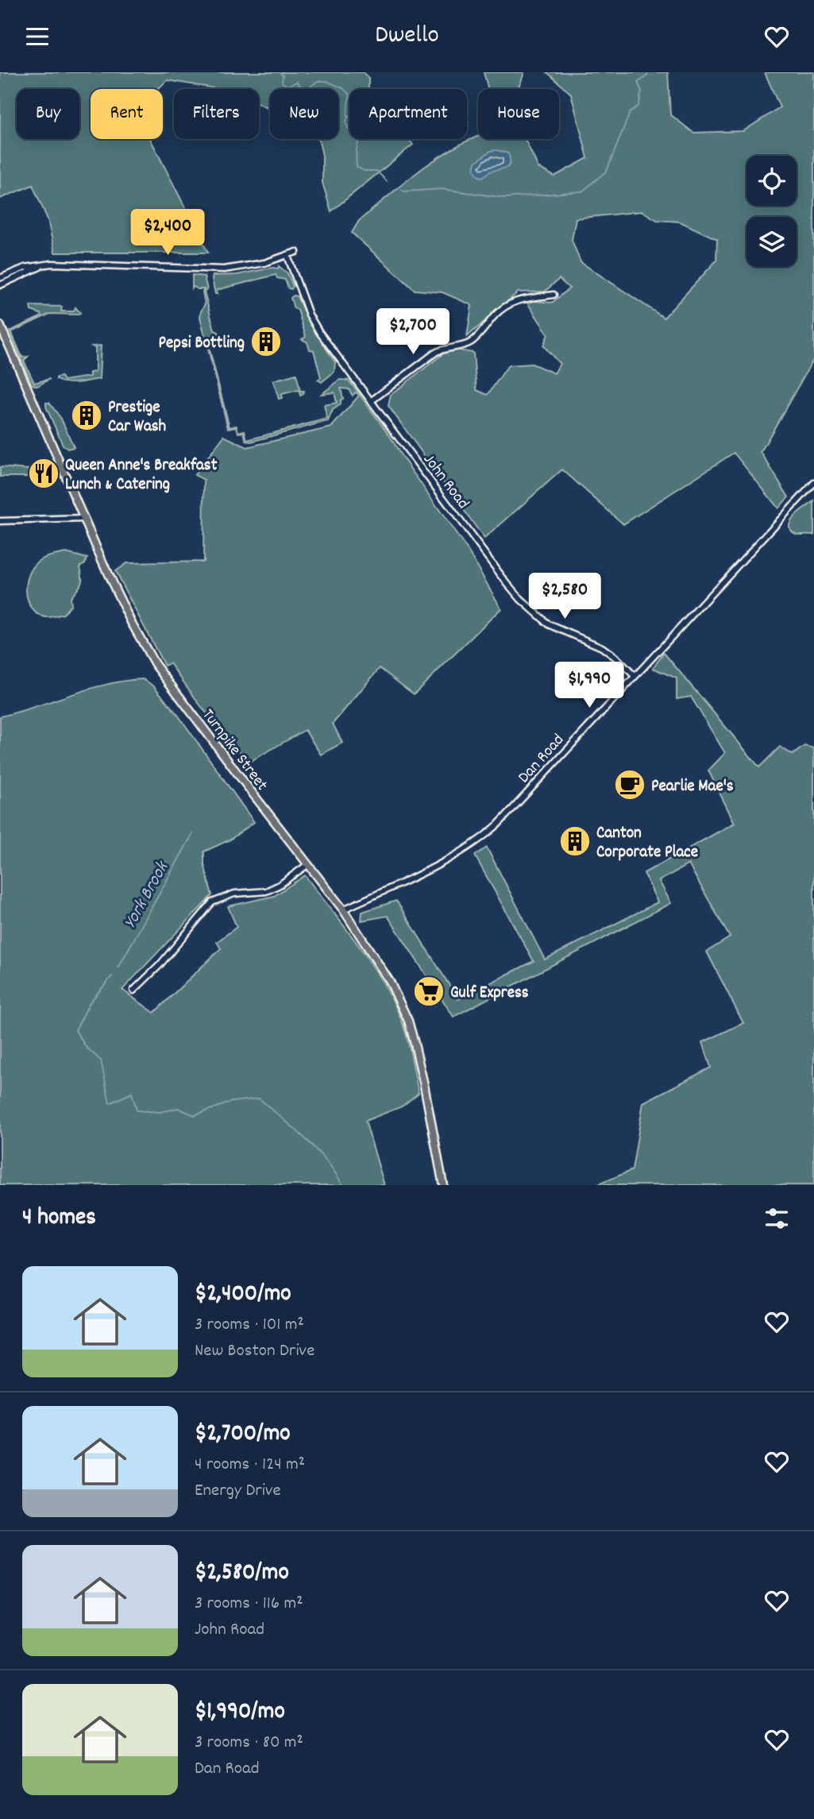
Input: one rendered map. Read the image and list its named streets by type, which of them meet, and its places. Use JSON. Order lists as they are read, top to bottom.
{
  "streets": {
    "main road": ["Turnpike Street"],
    "street": ["John Road", "Dan Road"]
  },
  "crossings": [
    ["John Road", "Dan Road"],
    ["Turnpike Street", "Dan Road"]
  ],
  "water": ["York Brook"],
  "places": {
    "building": ["Pepsi Bottling", "Prestige Car Wash", "Canton Corporate Place"],
    "restaurant": ["Queen Anne's Breakfast Lunch & Catering"],
    "cafe": ["Pearlie Mae's"],
    "supermarket": ["Gulf Express"]
  },
  "page": {
    "header": "Dwello",
    "chip": [
      "Buy",
      "Rent",
      "Filters",
      "New",
      "Apartment",
      "House"
    ],
    "price": [
      "$2,400",
      "$2,700",
      "$2,580",
      "$1,990"
    ],
    "heading": "4 homes",
    "list": [
      {
        "name": "$2,400/mo",
        "note": "3 rooms · 101 m² · New Boston Drive"
      },
      {
        "name": "$2,700/mo",
        "note": "4 rooms · 124 m² · Energy Drive"
      },
      {
        "name": "$2,580/mo",
        "note": "3 rooms · 116 m² · John Road"
      },
      {
        "name": "$1,990/mo",
        "note": "3 rooms · 80 m² · Dan Road"
      }
    ]
  }
}
